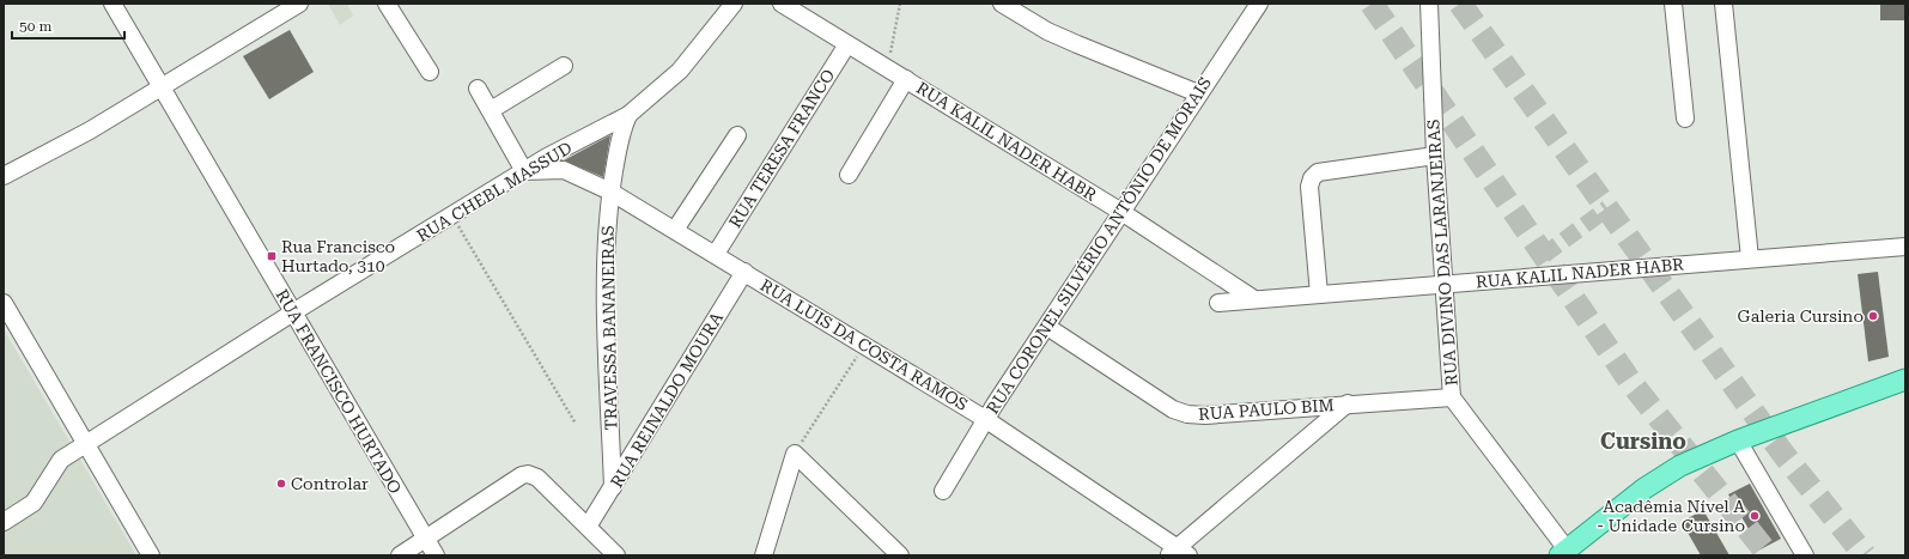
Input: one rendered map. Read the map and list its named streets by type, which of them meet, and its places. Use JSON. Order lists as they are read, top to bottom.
{
  "streets": {
    "street": [
      "RUA KALIL NADER HABR",
      "RUA TERESA FRANCO",
      "RUA CHEBL MASSUD",
      "RUA CORONEL SILVÉRIO ANTÔNIO DE MORAIS",
      "RUA DIVINO DAS LARANJEIRAS",
      "TRAVESSA BANANEIRAS",
      "RUA LUIS DA COSTA RAMOS",
      "RUA FRANCISCO HURTADO",
      "RUA REINALDO MOURA",
      "RUA PAULO BIM"
    ]
  },
  "crossings": [
    ["RUA KALIL NADER HABR", "RUA TERESA FRANCO"],
    ["RUA KALIL NADER HABR", "RUA CORONEL SILVÉRIO ANTÔNIO DE MORAIS"],
    ["RUA KALIL NADER HABR", "RUA DIVINO DAS LARANJEIRAS"],
    ["RUA TERESA FRANCO", "RUA LUIS DA COSTA RAMOS"],
    ["RUA CHEBL MASSUD", "TRAVESSA BANANEIRAS"],
    ["RUA CHEBL MASSUD", "RUA LUIS DA COSTA RAMOS"],
    ["RUA CHEBL MASSUD", "RUA FRANCISCO HURTADO"],
    ["RUA CORONEL SILVÉRIO ANTÔNIO DE MORAIS", "RUA LUIS DA COSTA RAMOS"],
    ["RUA CORONEL SILVÉRIO ANTÔNIO DE MORAIS", "RUA PAULO BIM"],
    ["RUA DIVINO DAS LARANJEIRAS", "RUA PAULO BIM"],
    ["TRAVESSA BANANEIRAS", "RUA LUIS DA COSTA RAMOS"],
    ["TRAVESSA BANANEIRAS", "RUA REINALDO MOURA"],
    ["RUA LUIS DA COSTA RAMOS", "RUA REINALDO MOURA"]
  ],
  "districts": ["Cursino"],
  "places": {
    "transit": ["Rua Francisco Hurtado, 310"],
    "other": ["Galeria Cursino", "Controlar", "Acadêmia Nível A - Unidade Cursino"]
  },
  "scale_bar": "50 m"
}
